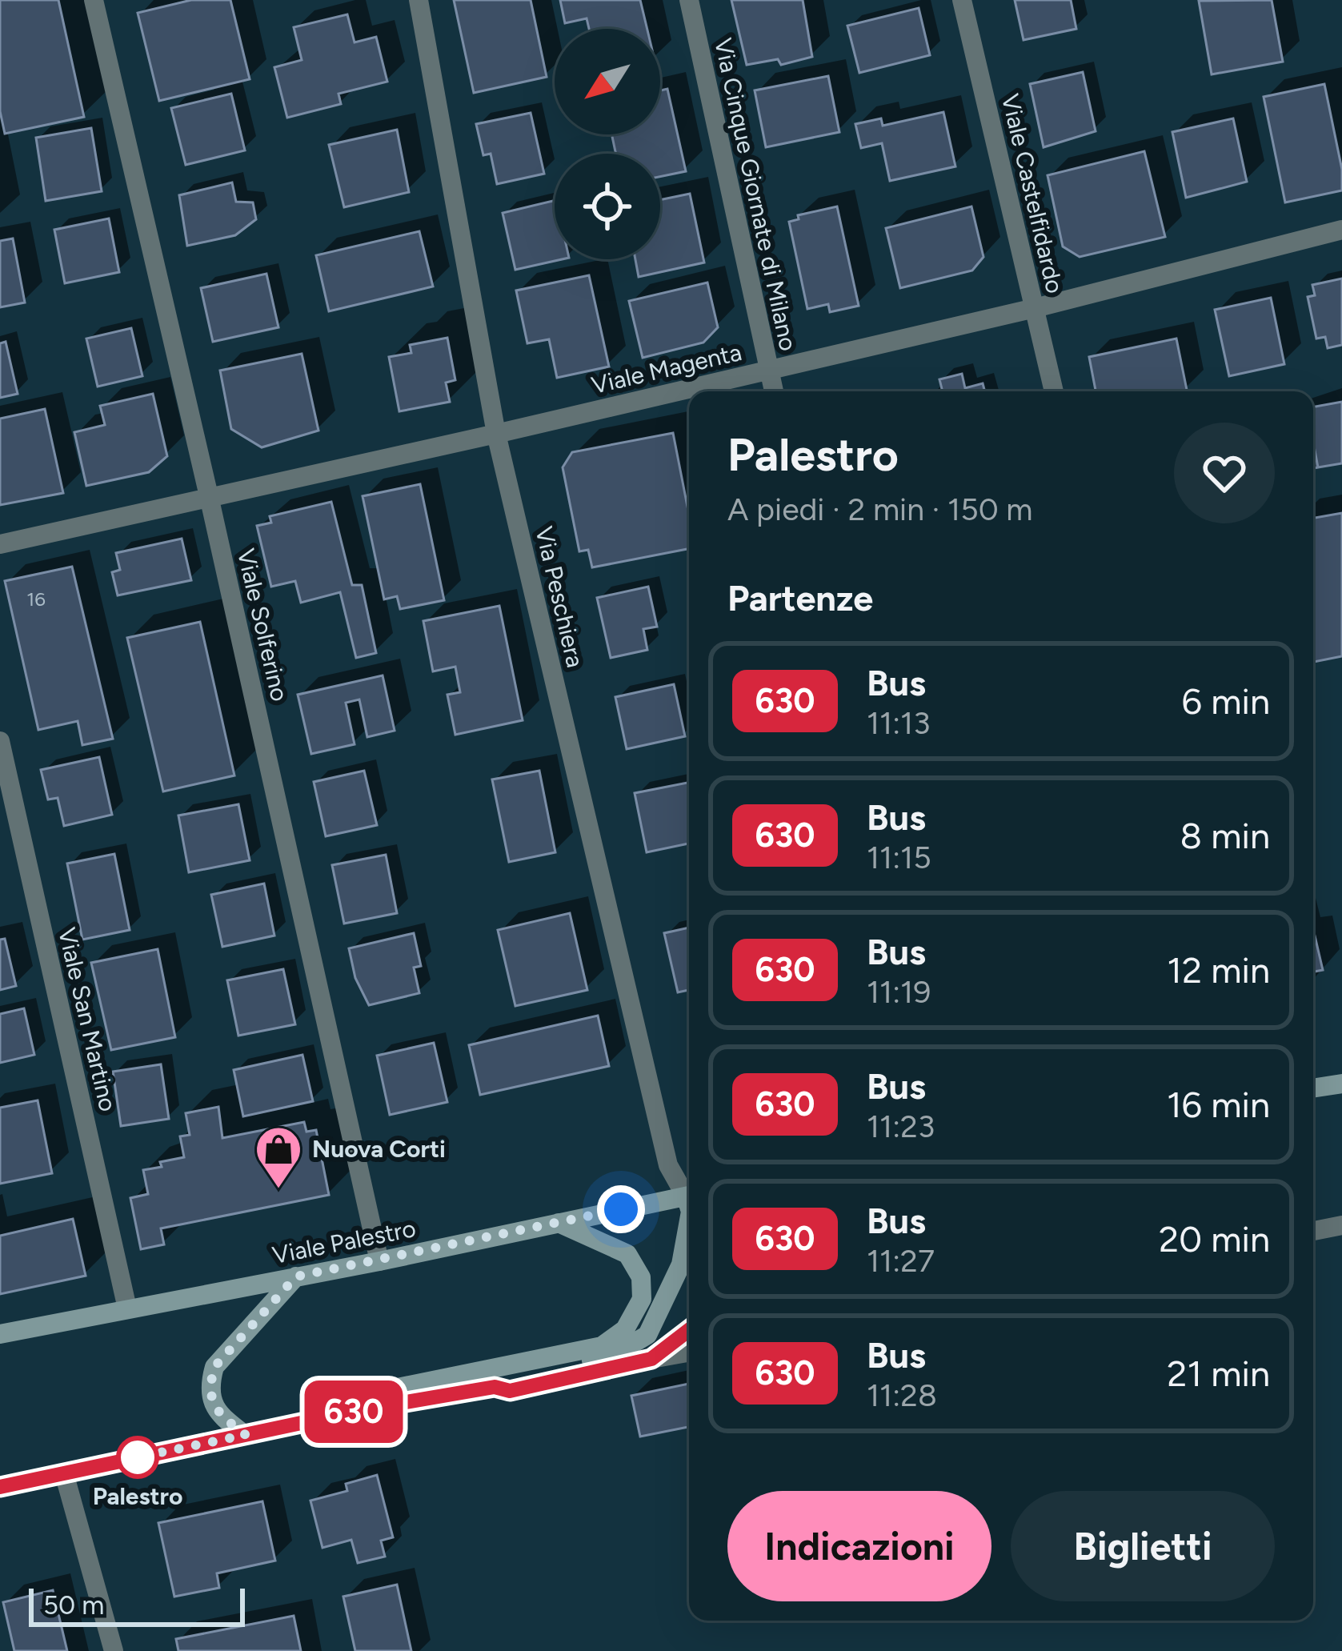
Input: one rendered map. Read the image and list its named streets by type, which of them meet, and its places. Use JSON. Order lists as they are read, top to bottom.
{
  "streets": {
    "main road": ["Viale Palestro"],
    "street": [
      "Viale Castelfidardo",
      "Via Cinque Giornate di Milano",
      "Viale Magenta",
      "Via Peschiera",
      "Viale Solferino",
      "Viale San Martino"
    ]
  },
  "crossings": [
    ["Viale Castelfidardo", "Viale Magenta"],
    ["Via Cinque Giornate di Milano", "Viale Magenta"],
    ["Viale Magenta", "Via Peschiera"],
    ["Viale Magenta", "Viale Solferino"],
    ["Viale Solferino", "Viale Palestro"],
    ["Viale San Martino", "Viale Palestro"]
  ],
  "places": {
    "shop": ["Nuova Corti"],
    "other": ["Palestro"]
  },
  "lines": ["bus line 630"],
  "house_numbers": ["16"],
  "scale_bar": "50 m",
  "north": "bottom left",
  "page": {
    "on_map": "630",
    "heading": [
      ["Palestro", "A piedi · 2 min · 150 m"],
      "Partenze"
    ],
    "list": [
      {
        "mark": "630",
        "name": "Bus",
        "note": "11:13",
        "value": "6 min"
      },
      {
        "mark": "630",
        "name": "Bus",
        "note": "11:15",
        "value": "8 min"
      },
      {
        "mark": "630",
        "name": "Bus",
        "note": "11:19",
        "value": "12 min"
      },
      {
        "mark": "630",
        "name": "Bus",
        "note": "11:23",
        "value": "16 min"
      },
      {
        "mark": "630",
        "name": "Bus",
        "note": "11:27",
        "value": "20 min"
      },
      {
        "mark": "630",
        "name": "Bus",
        "note": "11:28",
        "value": "21 min"
      }
    ],
    "buttons": ["Indicazioni", "Biglietti"],
    "scale": "50 m"
  }
}
